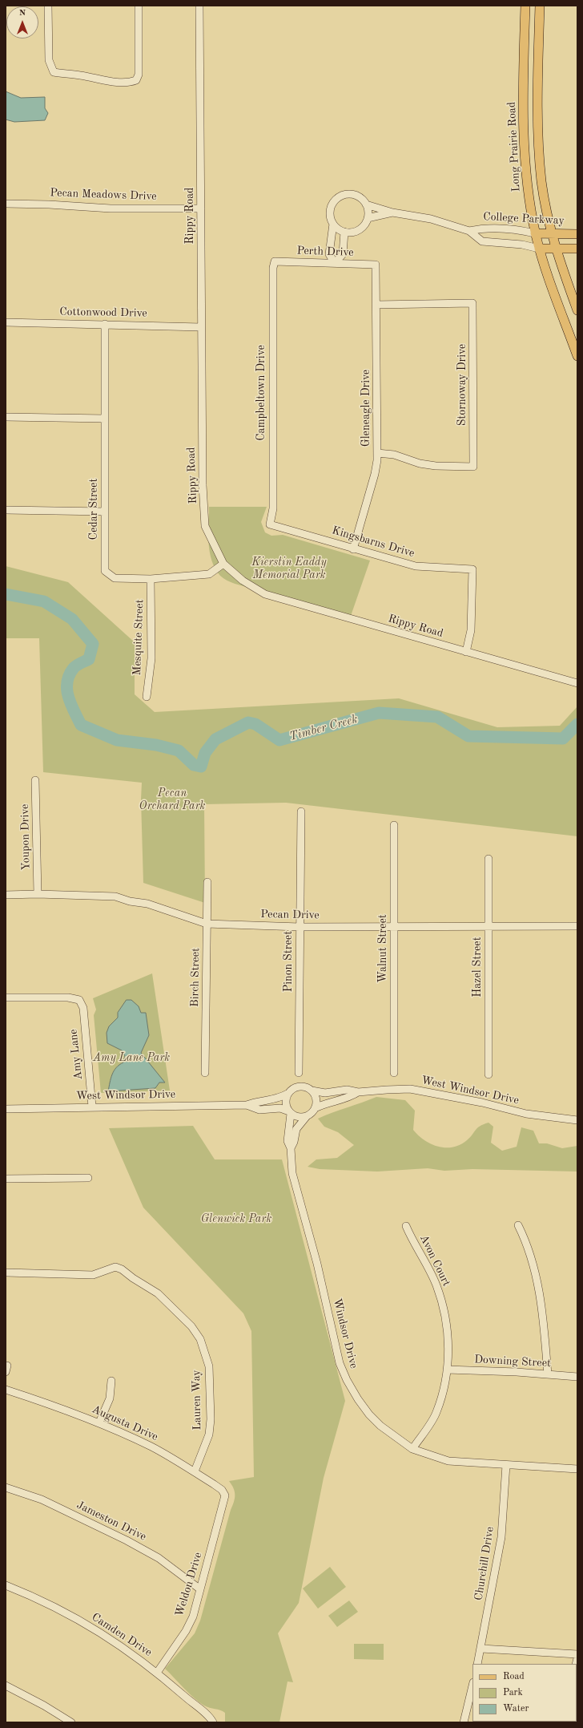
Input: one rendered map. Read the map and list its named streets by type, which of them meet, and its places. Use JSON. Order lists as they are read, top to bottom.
{
  "streets": {
    "main road": ["Long Prairie Road", "College Parkway"],
    "street": [
      "Pecan Meadows Drive",
      "Rippy Road",
      "Perth Drive",
      "Cottonwood Drive",
      "Stornoway Drive",
      "Campbeltown Drive",
      "Gleneagle Drive",
      "Cedar Street",
      "Kingsbarns Drive",
      "Mesquite Street",
      "Youpon Drive",
      "Pecan Drive",
      "Walnut Street",
      "Pinon Street",
      "Hazel Street",
      "Birch Street",
      "Amy Lane",
      "West Windsor Drive",
      "Avon Court",
      "Windsor Drive",
      "Downing Street",
      "Lauren Way",
      "Augusta Drive",
      "Jameston Drive",
      "Churchill Drive",
      "Weldon Drive",
      "Camden Drive"
    ]
  },
  "crossings": [
    ["Long Prairie Road", "College Parkway"],
    ["Pecan Meadows Drive", "Rippy Road"],
    ["Rippy Road", "Cottonwood Drive"],
    ["Rippy Road", "Cedar Street"],
    ["Rippy Road", "Kingsbarns Drive"],
    ["Perth Drive", "Campbeltown Drive"],
    ["Perth Drive", "Gleneagle Drive"],
    ["Cottonwood Drive", "Cedar Street"],
    ["Stornoway Drive", "Gleneagle Drive"],
    ["Campbeltown Drive", "Kingsbarns Drive"],
    ["Gleneagle Drive", "Kingsbarns Drive"],
    ["Cedar Street", "Mesquite Street"],
    ["Youpon Drive", "Pecan Drive"],
    ["Pecan Drive", "Walnut Street"],
    ["Pecan Drive", "Pinon Street"],
    ["Pecan Drive", "Hazel Street"],
    ["Pecan Drive", "Birch Street"],
    ["Amy Lane", "West Windsor Drive"],
    ["West Windsor Drive", "Windsor Drive"],
    ["Avon Court", "Windsor Drive"],
    ["Avon Court", "Downing Street"],
    ["Windsor Drive", "Churchill Drive"],
    ["Lauren Way", "Augusta Drive"],
    ["Augusta Drive", "Weldon Drive"],
    ["Jameston Drive", "Weldon Drive"],
    ["Weldon Drive", "Camden Drive"]
  ],
  "water": ["Timber Creek"],
  "parks": [
    "Kierstin Eaddy Memorial Park",
    "Pecan Orchard Park",
    "Amy Lane Park",
    "Glenwick Park"
  ],
  "legend": ["Road", "Park", "Water"],
  "north": "top"
}
